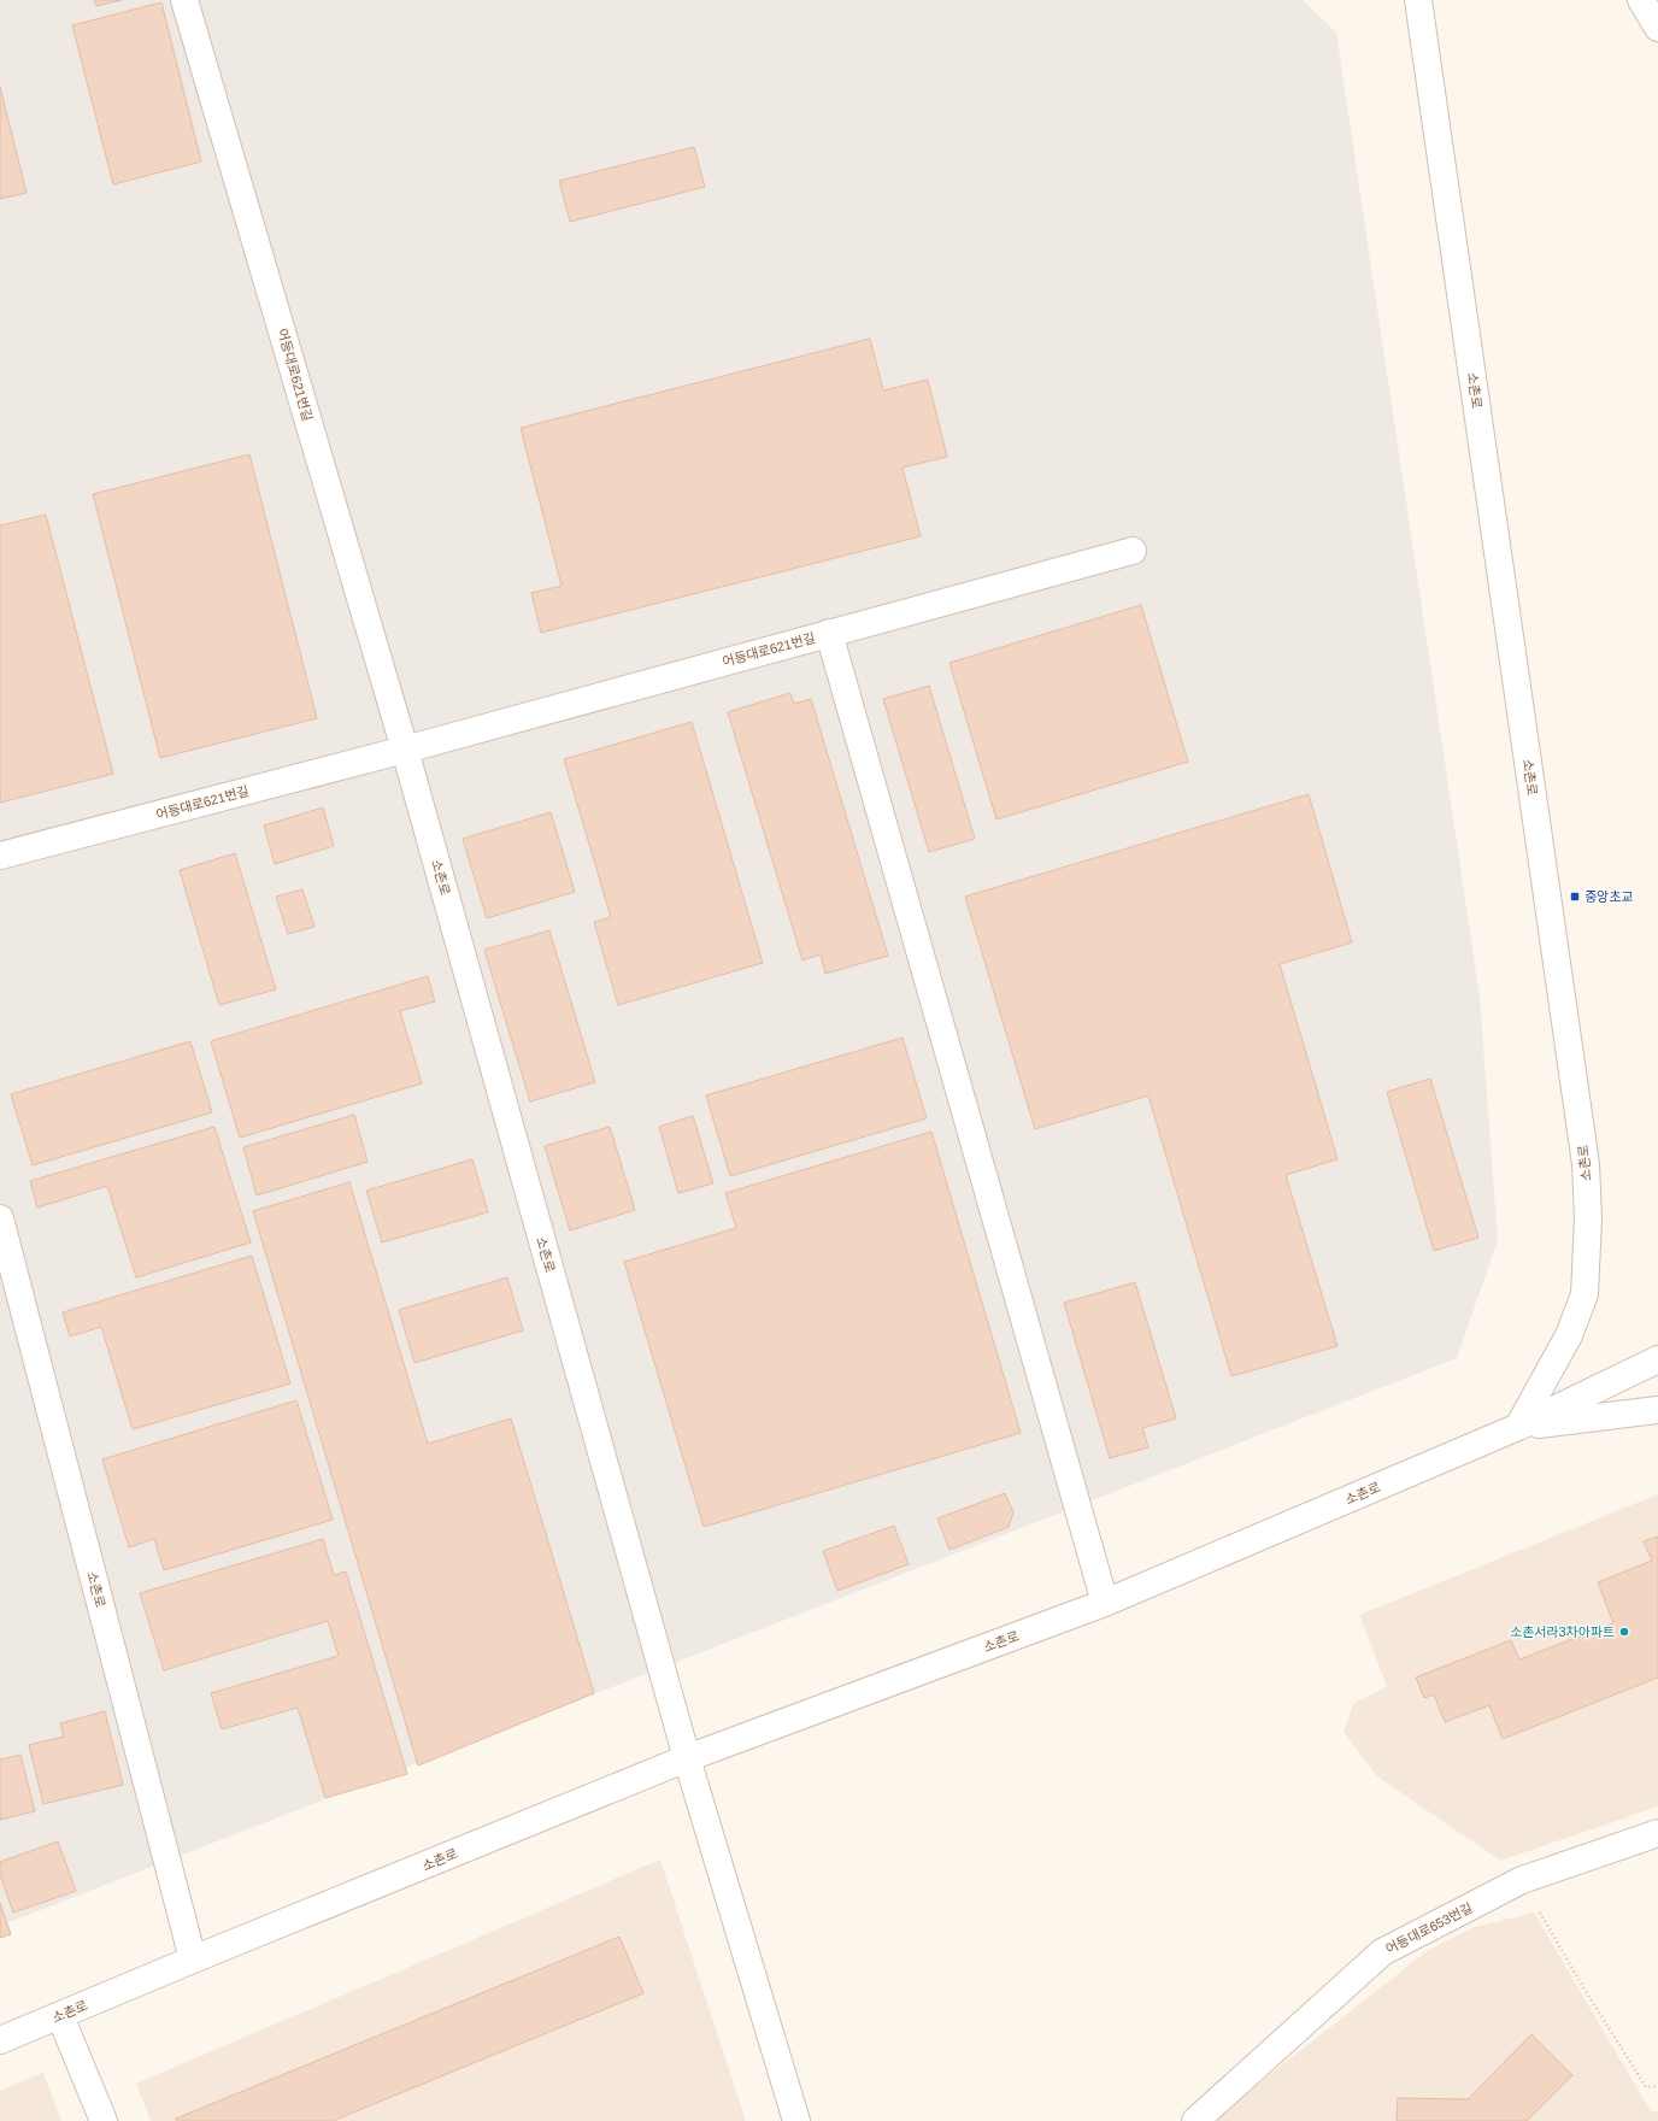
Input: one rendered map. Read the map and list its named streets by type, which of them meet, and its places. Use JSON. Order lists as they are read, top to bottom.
{
  "streets": {
    "street": ["어등대로621번길", "소촌로", "어등대로653번길"]
  },
  "crossings": [
    ["어등대로621번길", "소촌로"]
  ],
  "places": {
    "transit": ["중앙초교"],
    "other": ["소촌서라3차아파트"]
  }
}
